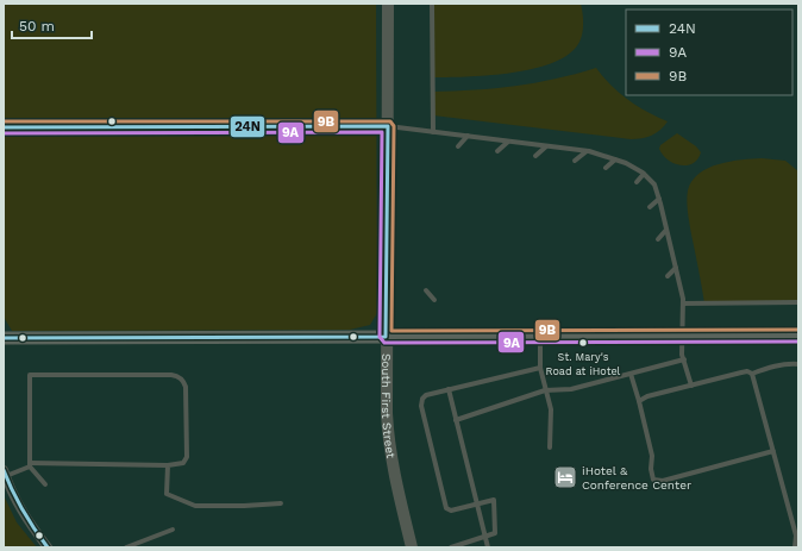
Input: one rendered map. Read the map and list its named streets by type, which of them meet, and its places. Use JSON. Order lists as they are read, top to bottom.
{
  "streets": {
    "street": ["South First Street"]
  },
  "places": {
    "other": ["St. Mary's Road at iHotel"],
    "hotel": ["iHotel & Conference Center"]
  },
  "lines": ["transit line 9B", "transit line 24N", "transit line 9A"],
  "legend": ["24N", "9A", "9B"],
  "scale_bar": "50 m"
}
